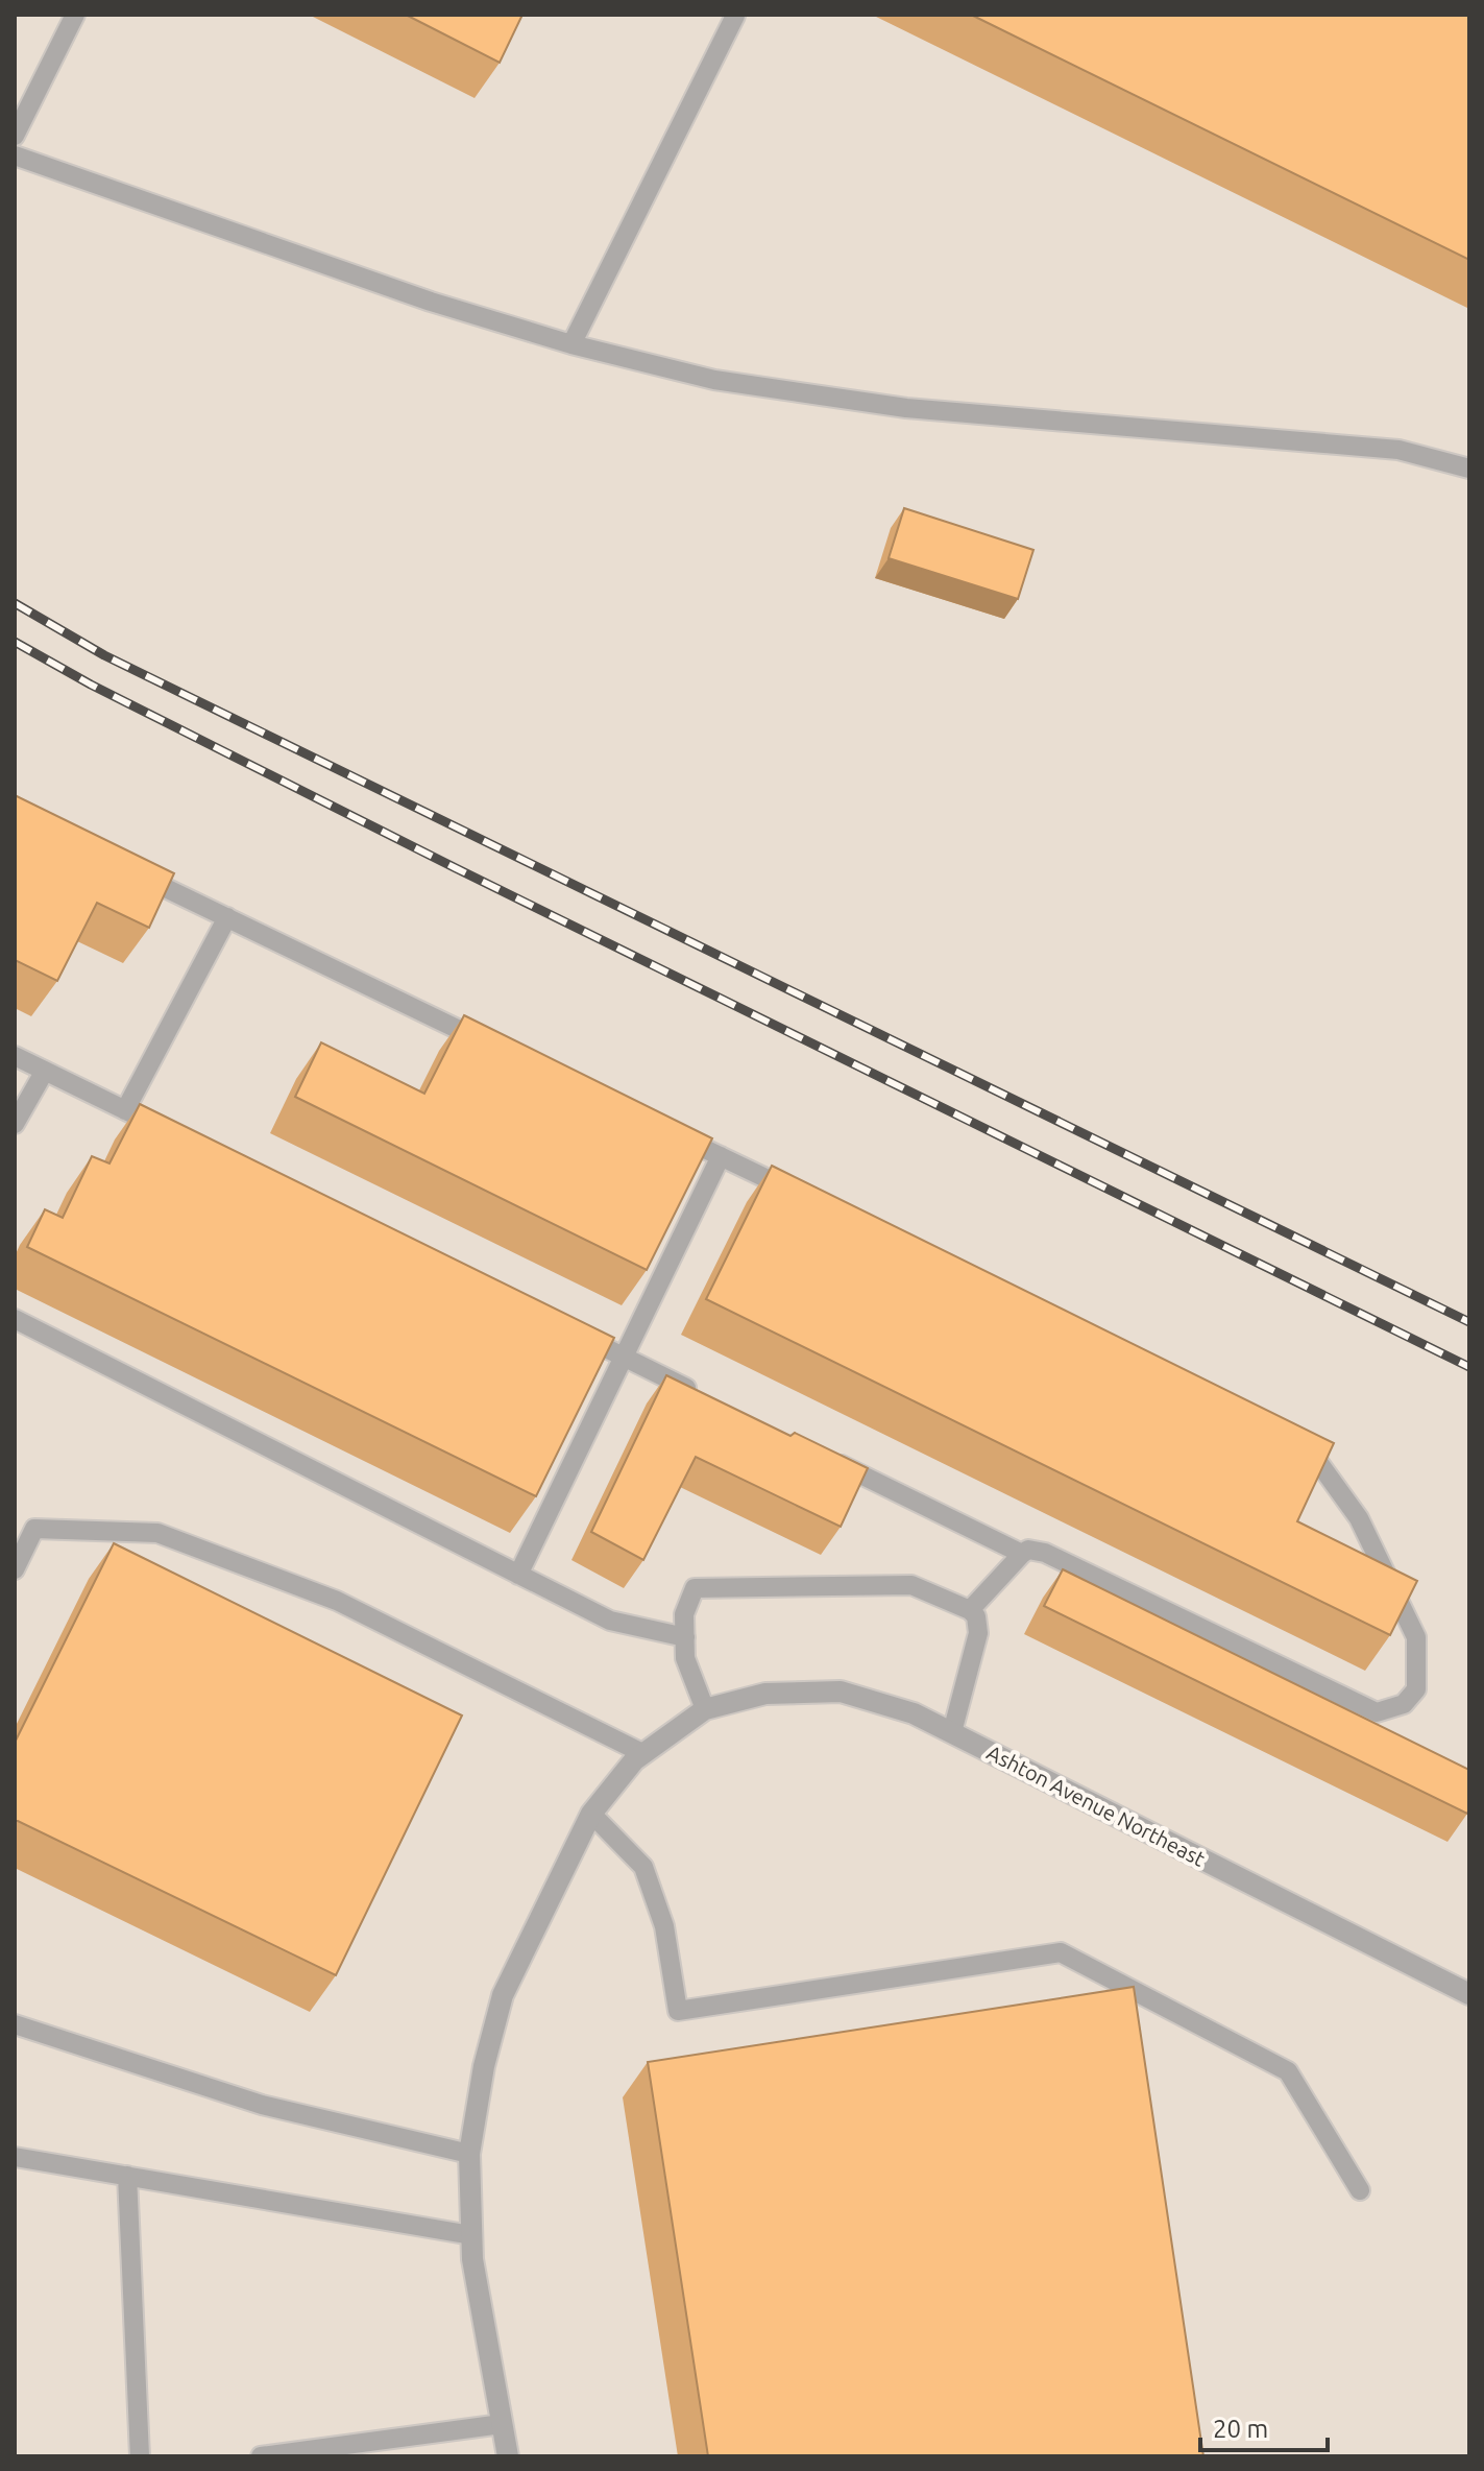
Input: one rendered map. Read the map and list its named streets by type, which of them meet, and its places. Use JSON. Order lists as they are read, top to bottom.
{
  "streets": {
    "street": ["Ashton Avenue Northeast"]
  },
  "scale_bar": "20 m"
}
